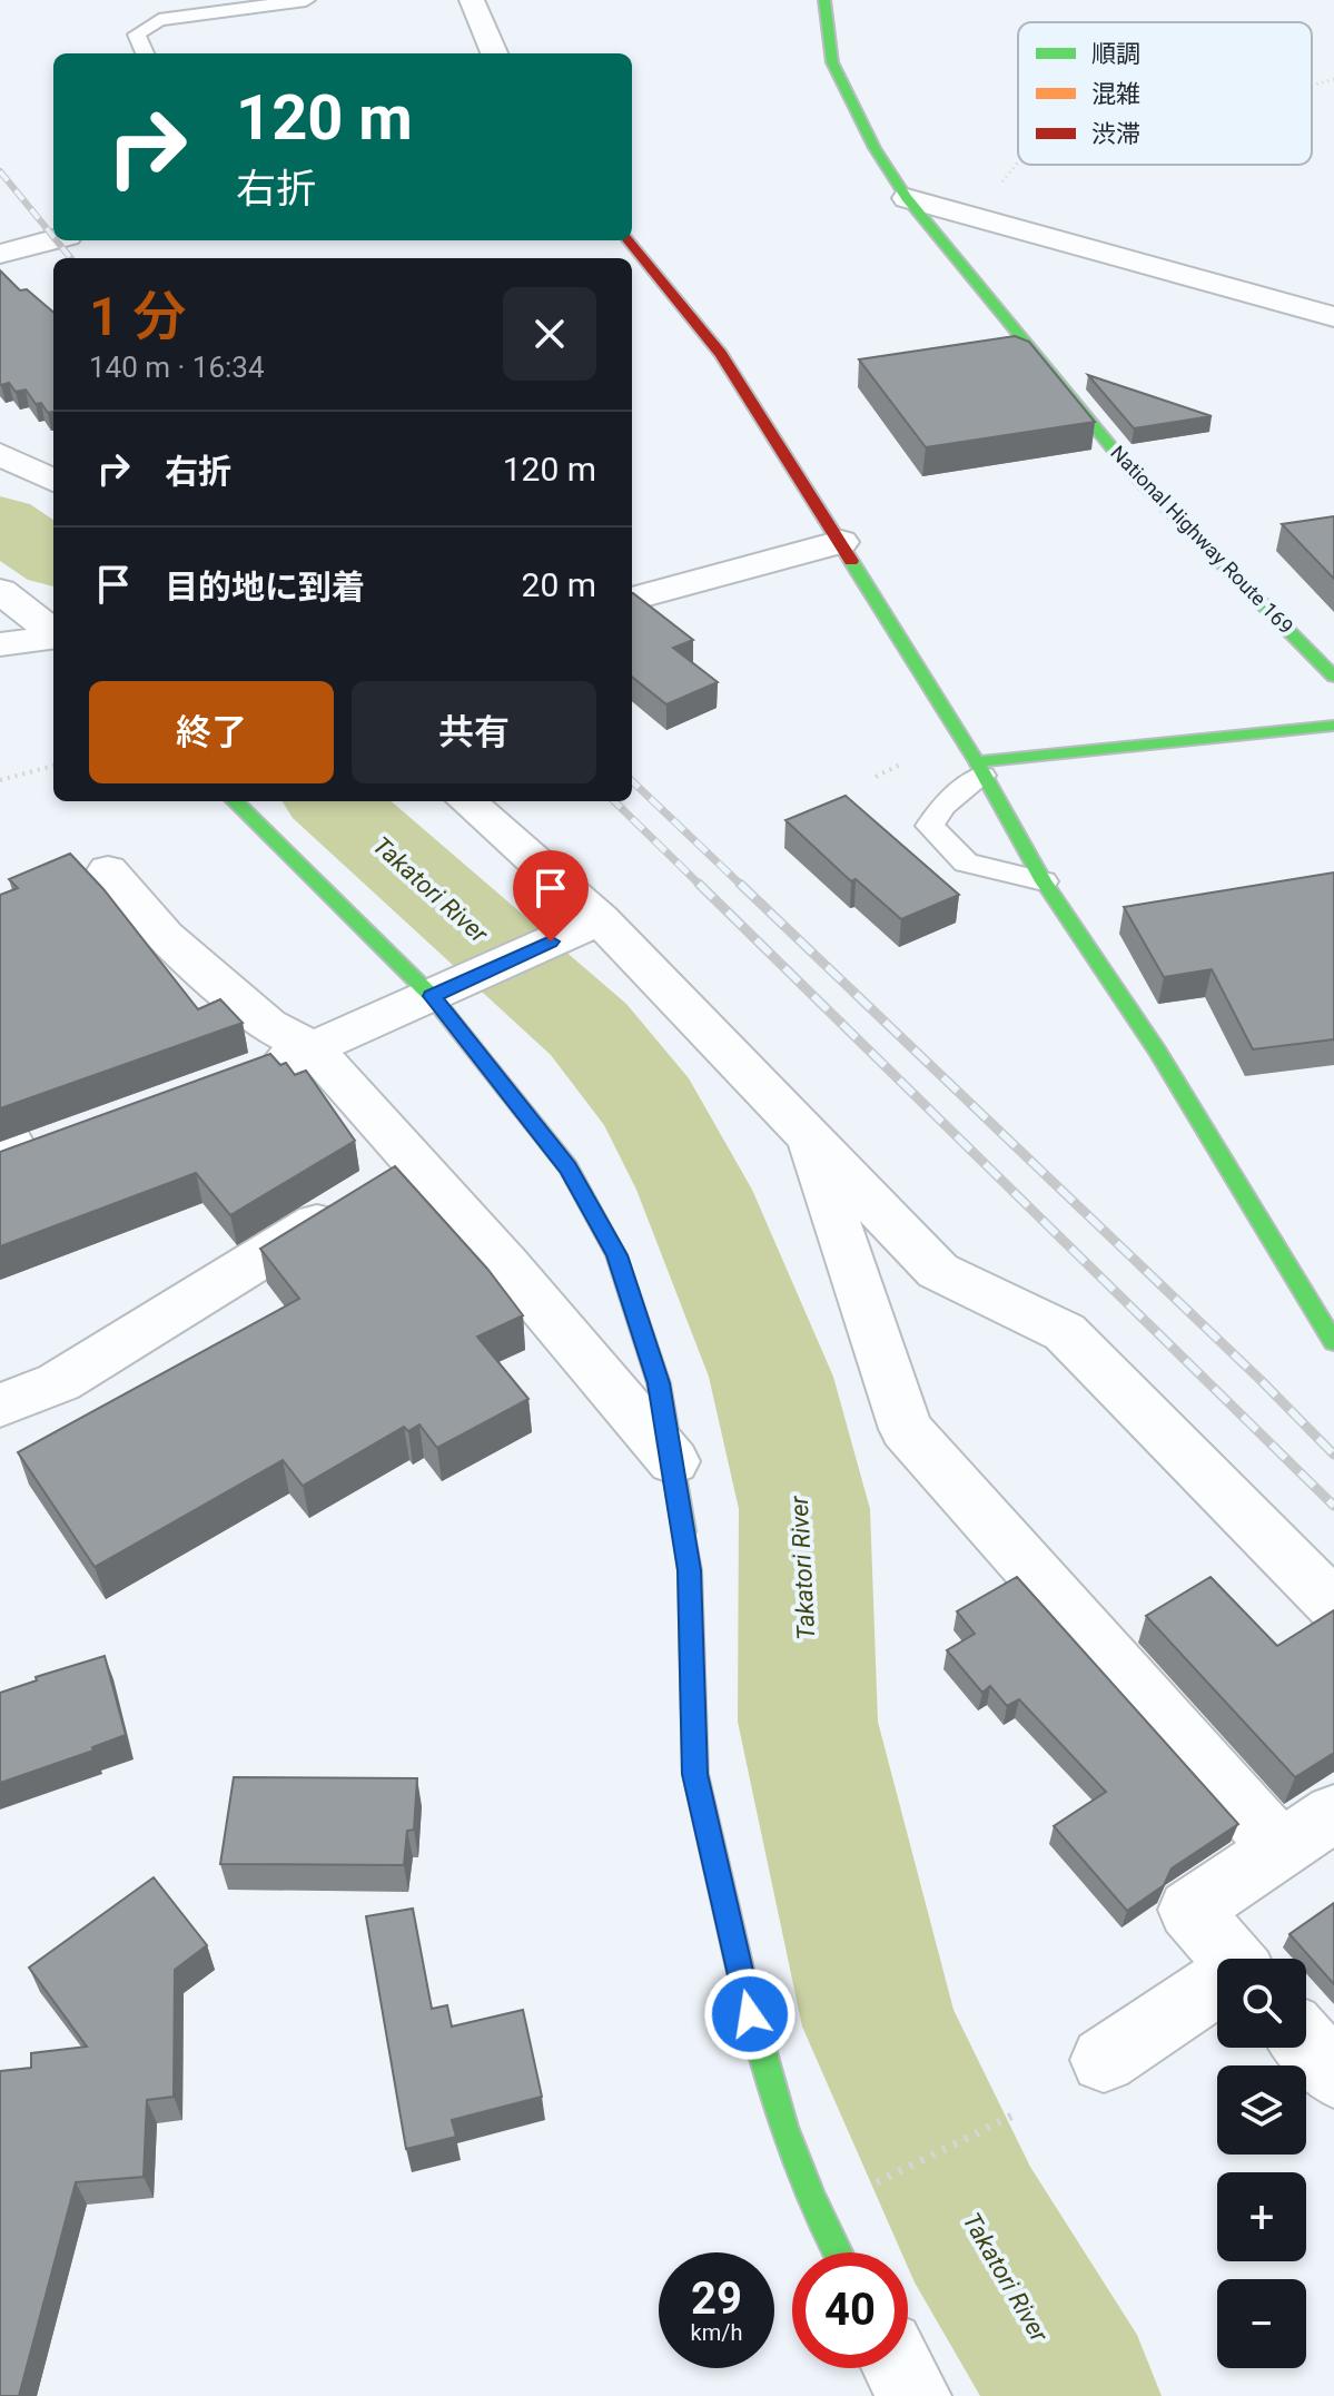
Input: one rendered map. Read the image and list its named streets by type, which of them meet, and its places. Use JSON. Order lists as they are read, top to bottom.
{
  "streets": {
    "main road": ["National Highway Route 169"]
  },
  "water": ["Takatori River"],
  "legend": ["順調", "混雑", "渋滞"],
  "page": {
    "turn": ["120 m", "右折"],
    "heading": ["1 分", "140 m · 16:34"],
    "list": [
      {
        "name": "右折",
        "value": "120 m"
      },
      {
        "name": "目的地に到着",
        "value": "20 m"
      }
    ],
    "buttons": ["終了", "共有"],
    "map_buttons": ["+", "−"],
    "speed": "29 km/h",
    "limit": "40"
  }
}
